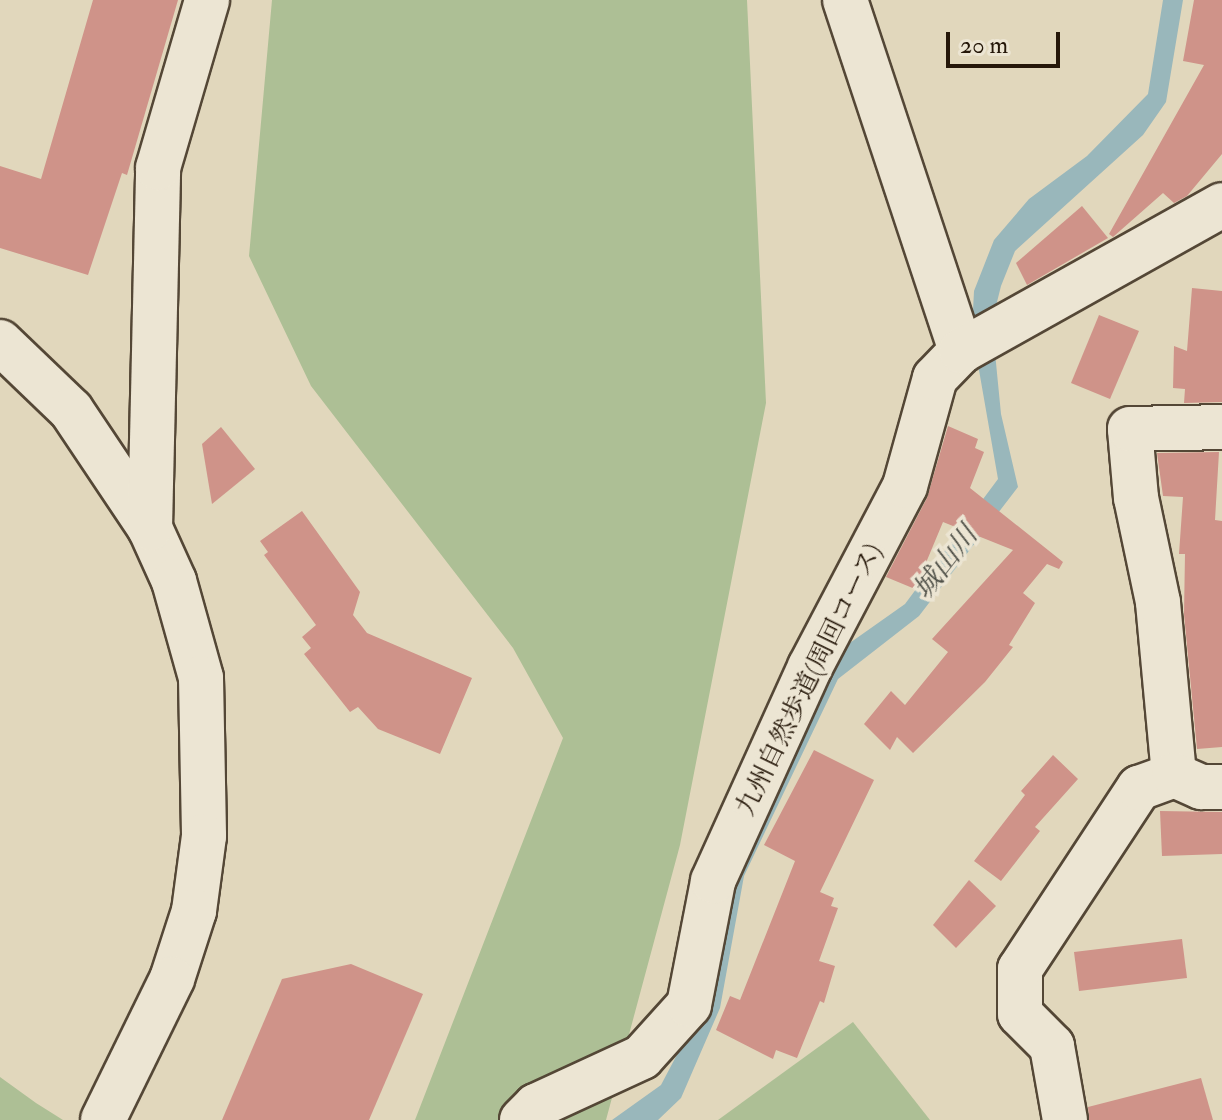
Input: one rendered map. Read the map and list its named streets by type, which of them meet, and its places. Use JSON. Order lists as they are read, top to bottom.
{
  "streets": {
    "street": ["九州自然歩道(周回コース)"]
  },
  "water": ["城山川"],
  "scale_bar": "20 m"
}
